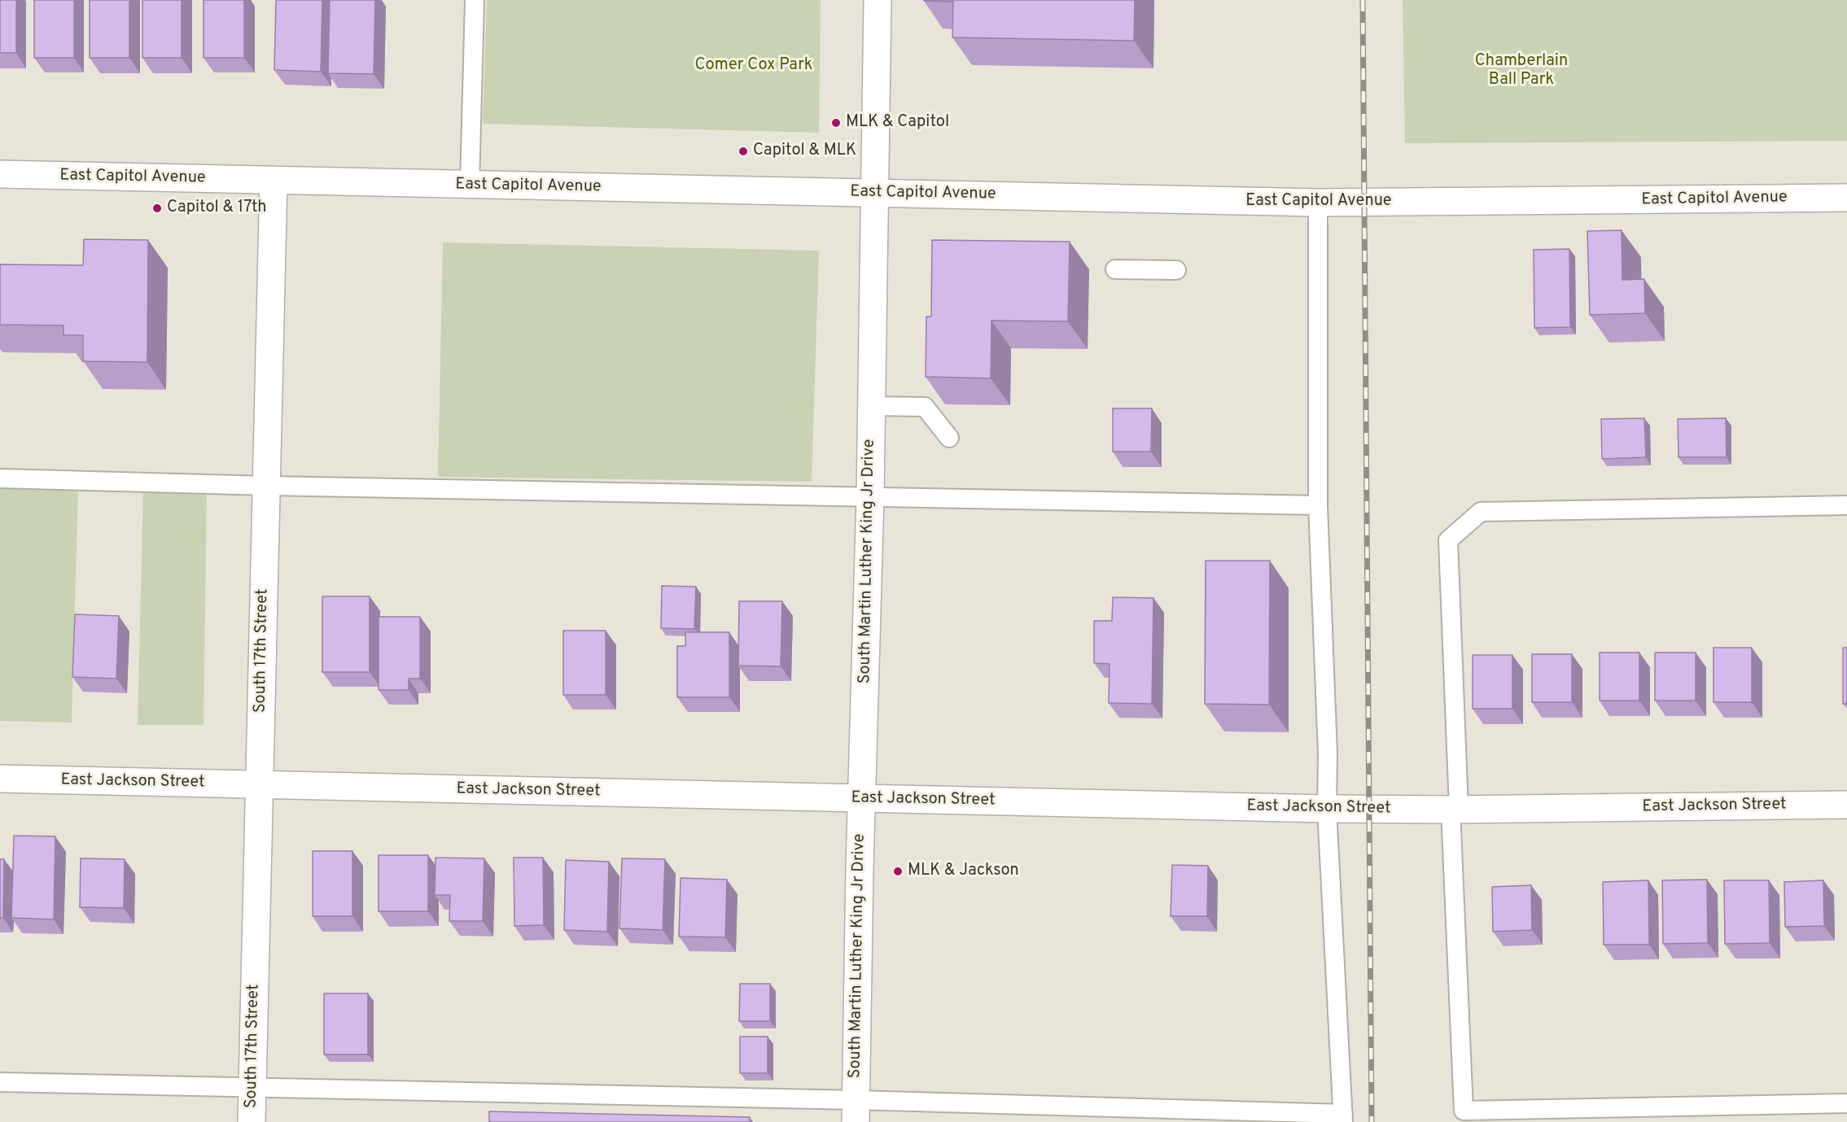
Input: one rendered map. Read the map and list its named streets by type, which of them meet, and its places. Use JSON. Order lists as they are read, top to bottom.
{
  "streets": {
    "street": [
      "East Capitol Avenue",
      "South Martin Luther King Jr Drive",
      "South 17th Street",
      "East Jackson Street"
    ]
  },
  "crossings": [
    ["East Capitol Avenue", "South Martin Luther King Jr Drive"],
    ["East Capitol Avenue", "South 17th Street"],
    ["South Martin Luther King Jr Drive", "East Jackson Street"],
    ["South 17th Street", "East Jackson Street"]
  ],
  "parks": ["Chamberlain Ball Park", "Comer Cox Park"],
  "places": [
    "MLK & Capitol",
    "Capitol & MLK",
    "Capitol & 17th",
    "MLK & Jackson"
  ]
}
